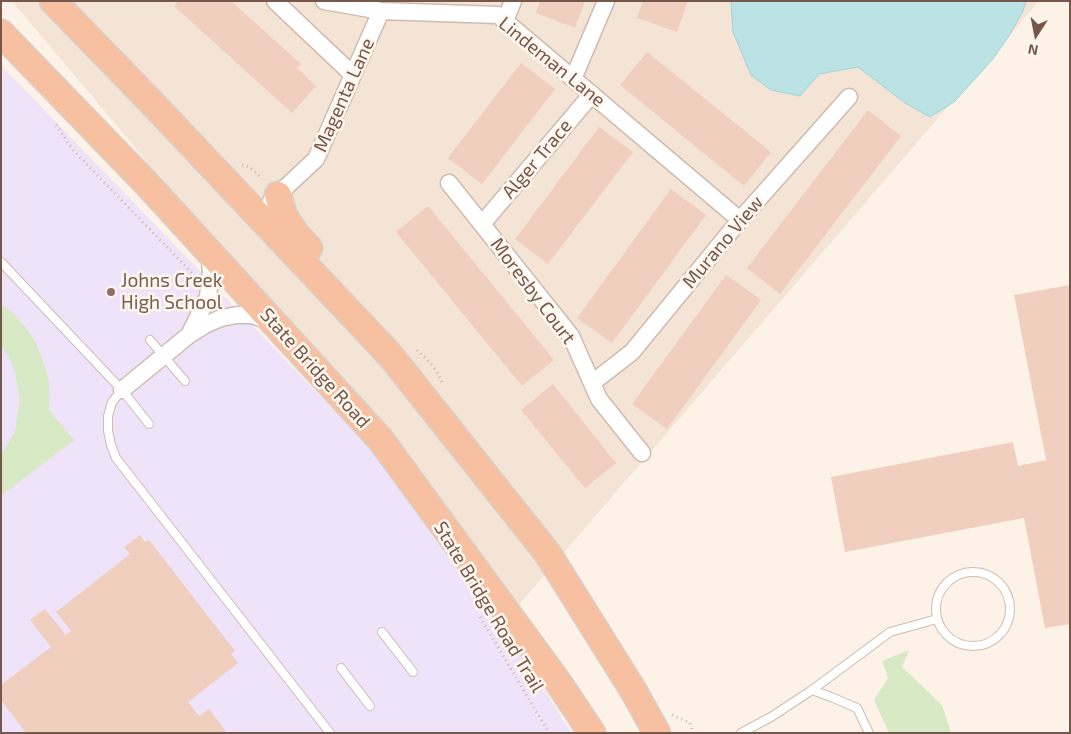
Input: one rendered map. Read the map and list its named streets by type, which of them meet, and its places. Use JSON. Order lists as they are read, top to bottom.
{
  "streets": {
    "highway": ["State Bridge Road"],
    "street": [
      "Lindeman Lane",
      "Magenta Lane",
      "Alger Trace",
      "Murano View",
      "Moresby Court"
    ],
    "path": ["State Bridge Road Trail"]
  },
  "crossings": [
    ["Lindeman Lane", "Magenta Lane"],
    ["Lindeman Lane", "Alger Trace"],
    ["Lindeman Lane", "Murano View"],
    ["Alger Trace", "Moresby Court"],
    ["Murano View", "Moresby Court"]
  ],
  "places": ["Johns Creek High School"],
  "north": "bottom"
}
